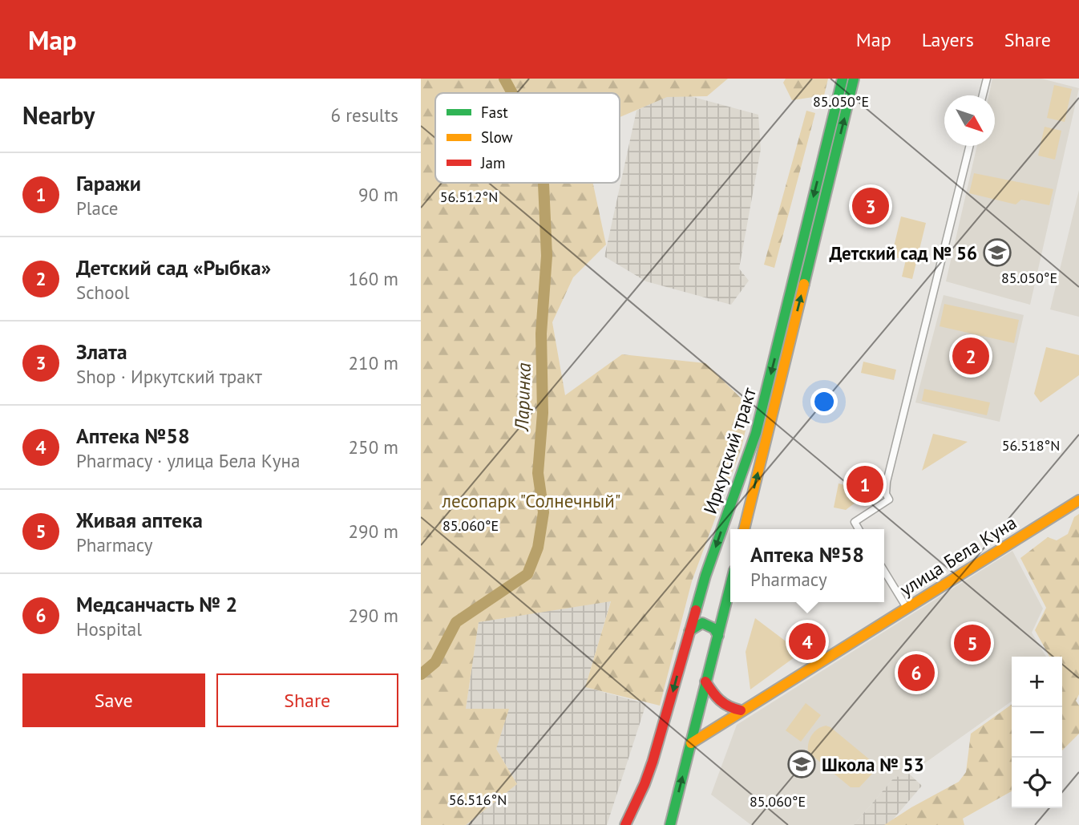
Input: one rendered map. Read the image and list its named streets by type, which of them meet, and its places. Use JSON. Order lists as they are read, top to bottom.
{
  "streets": {
    "main road": ["Иркутский тракт", "улица Бела Куна"]
  },
  "water": ["Ларинка"],
  "parks": ["лесопарк \"Солнечный\""],
  "places": {
    "school or university": ["Детский сад № 56", "Школа № 53"]
  },
  "legend": ["Fast", "Slow", "Jam"],
  "north": "bottom right",
  "page": {
    "header": "Map",
    "nav": ["Map", "Layers", "Share"],
    "heading": ["Nearby", "6 results"],
    "list": [
      {
        "mark": "1",
        "name": "Гаражи",
        "note": "Place",
        "value": "90 m"
      },
      {
        "mark": "2",
        "name": "Детский сад «Рыбка»",
        "note": "School",
        "value": "160 m"
      },
      {
        "mark": "3",
        "name": "Злата",
        "note": "Shop · Иркутский тракт",
        "value": "210 m"
      },
      {
        "mark": "4",
        "name": "Аптека №58",
        "note": "Pharmacy · улица Бела Куна",
        "value": "250 m"
      },
      {
        "mark": "5",
        "name": "Живая аптека",
        "note": "Pharmacy",
        "value": "290 m"
      },
      {
        "mark": "6",
        "name": "Медсанчасть № 2",
        "note": "Hospital",
        "value": "290 m"
      }
    ],
    "pins": [
      "3",
      "2",
      "1",
      "4",
      "5",
      "6"
    ],
    "popup": ["Аптека №58", "Pharmacy"],
    "buttons": ["Save", "Share"],
    "map_buttons": ["+", "−"]
  },
  "coordinates": [
    "85.050°E",
    "56.512°N",
    "56.518°N",
    "85.060°E",
    "56.516°N"
  ]
}
